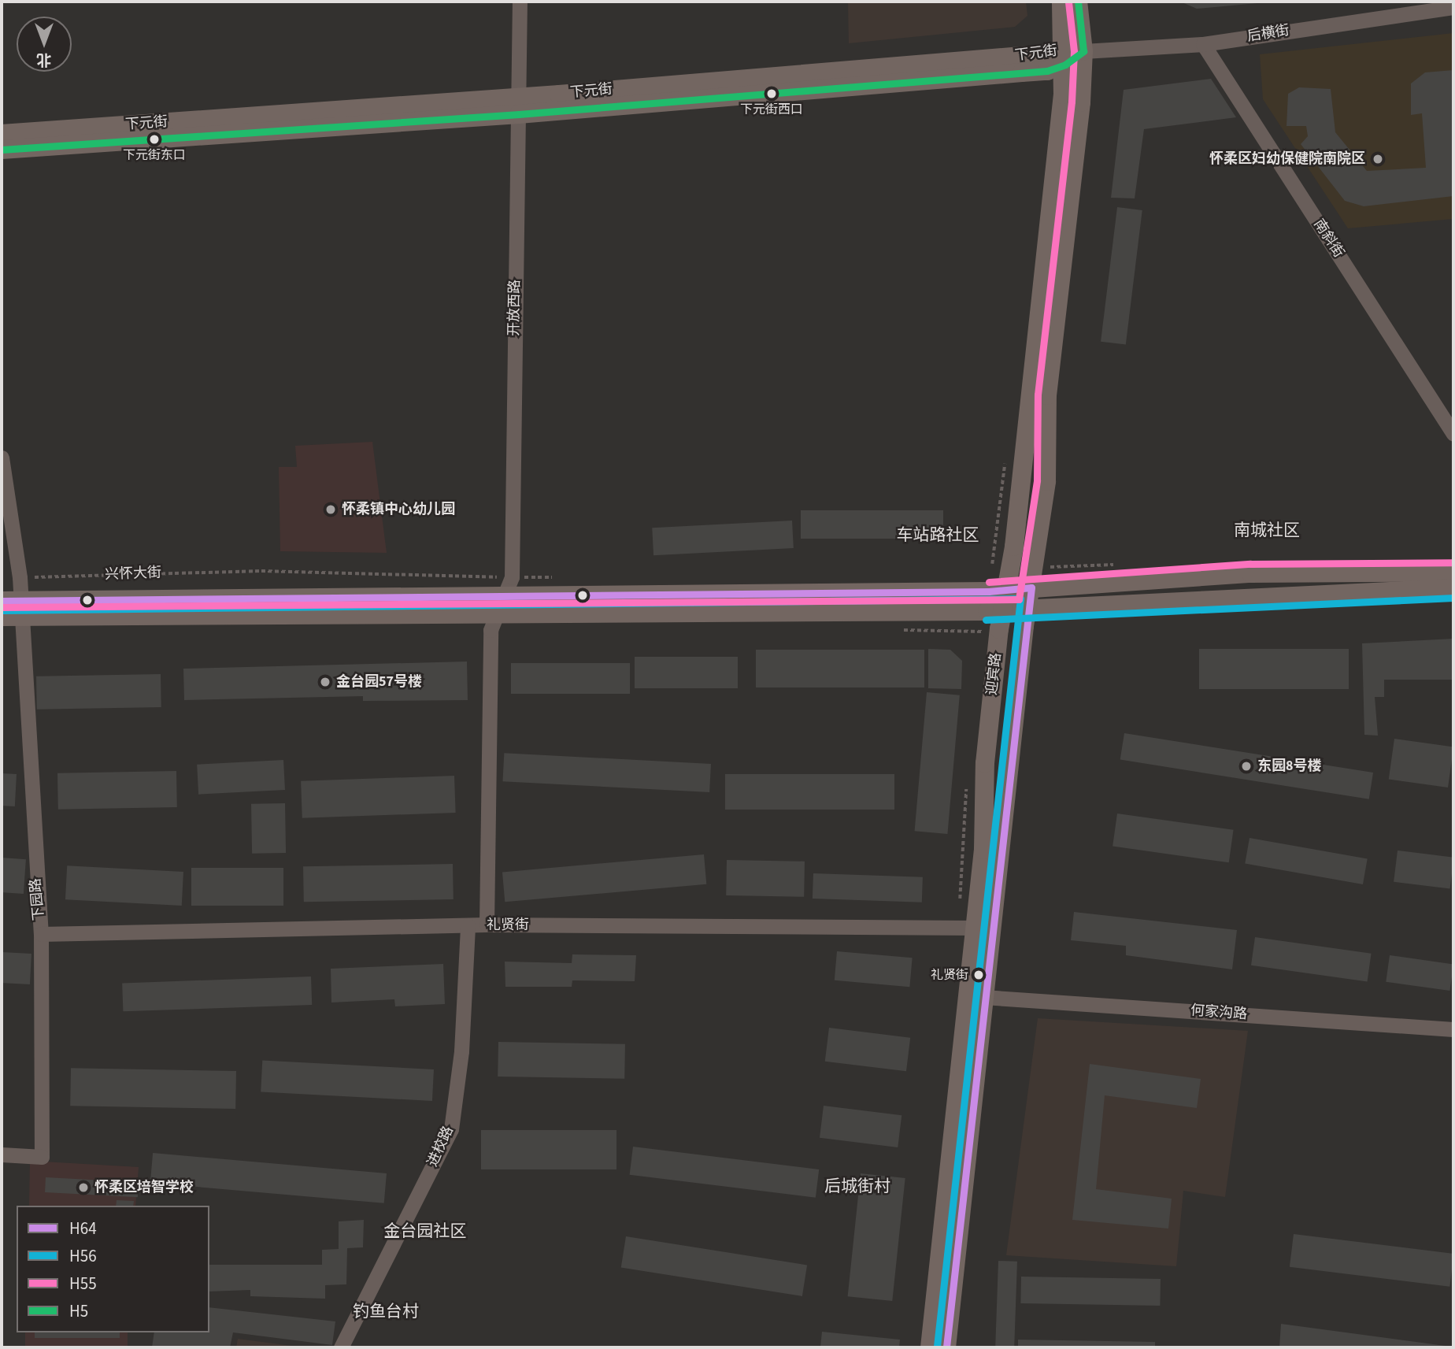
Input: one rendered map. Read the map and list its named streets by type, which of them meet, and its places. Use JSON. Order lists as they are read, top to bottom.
{
  "streets": {
    "main road": ["下元街", "兴怀大街", "迎宾路"],
    "street": [
      "后横街",
      "南斜街",
      "开放西路",
      "下园路",
      "礼贤街",
      "何家沟路",
      "进校路"
    ]
  },
  "crossings": [
    ["后横街", "下元街"],
    ["后横街", "南斜街"],
    ["后横街", "迎宾路"],
    ["下元街", "开放西路"],
    ["下元街", "迎宾路"],
    ["开放西路", "兴怀大街"],
    ["开放西路", "礼贤街"],
    ["兴怀大街", "迎宾路"],
    ["兴怀大街", "下园路"],
    ["迎宾路", "礼贤街"],
    ["迎宾路", "何家沟路"],
    ["下园路", "礼贤街"],
    ["礼贤街", "进校路"]
  ],
  "districts": [
    "南城社区",
    "车站路社区",
    "后城街村",
    "金台园社区",
    "钓鱼台村"
  ],
  "places": [
    "下元街西口",
    "下元街东口",
    "怀柔区妇幼保健院南院区",
    "怀柔镇中心幼儿园",
    "金台园57号楼",
    "东园8号楼",
    "礼贤街",
    "怀柔区培智学校"
  ],
  "lines": [
    "transit line H5",
    "transit line H55",
    "transit line H64",
    "transit line H56"
  ],
  "legend": [
    "H64",
    "H56",
    "H55",
    "H5"
  ],
  "north": "bottom"
}
